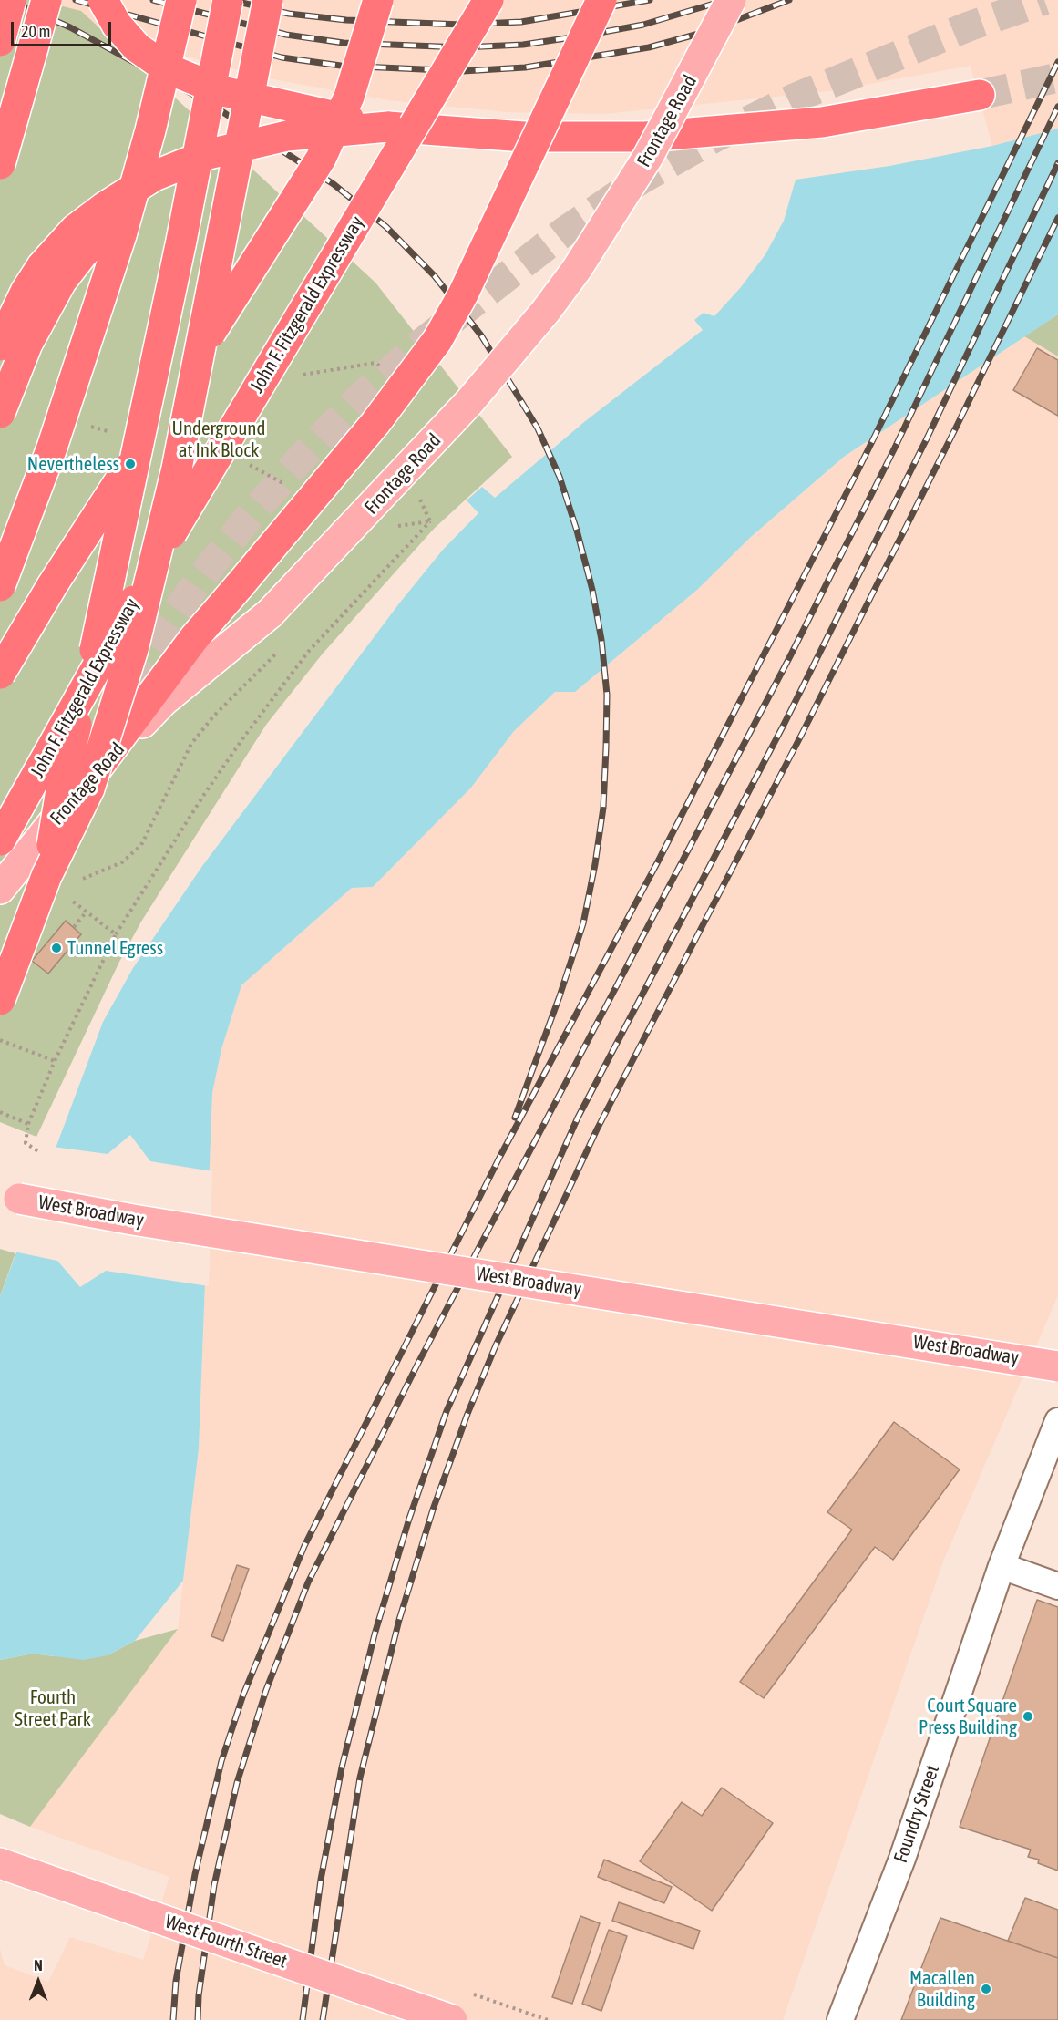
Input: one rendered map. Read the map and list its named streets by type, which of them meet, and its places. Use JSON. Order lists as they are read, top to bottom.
{
  "streets": {
    "highway": ["John F. Fitzgerald Expressway"],
    "main road": ["Frontage Road", "West Broadway", "West Fourth Street"],
    "street": ["Foundry Street"]
  },
  "parks": ["Underground at Ink Block", "Fourth Street Park"],
  "places": [
    "Nevertheless",
    "Tunnel Egress",
    "Court Square Press Building",
    "Macallen Building"
  ],
  "scale_bar": "20 m",
  "north": "top"
}
